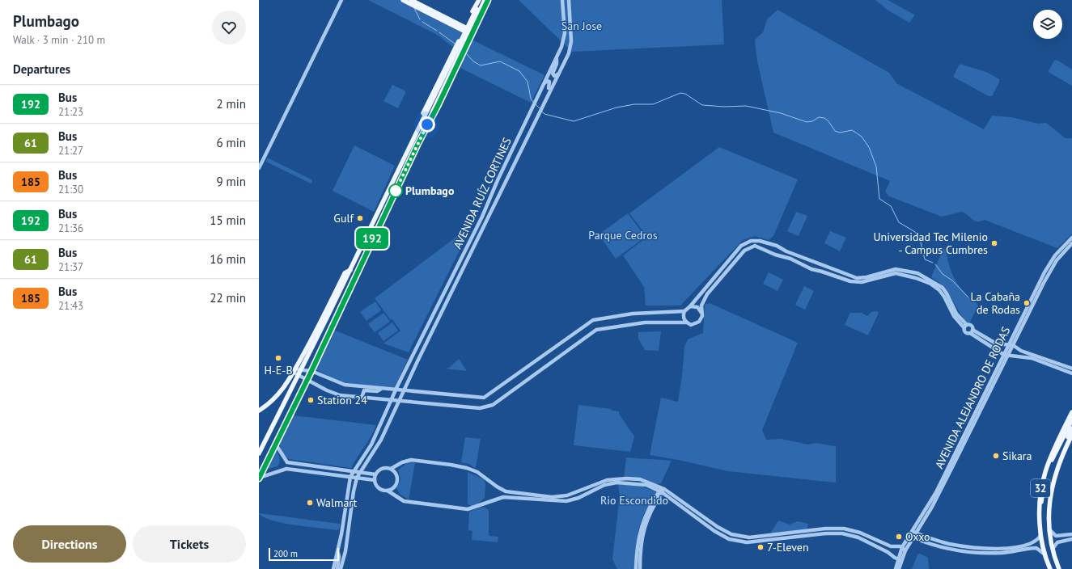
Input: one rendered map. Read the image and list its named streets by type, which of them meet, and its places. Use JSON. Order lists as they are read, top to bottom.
{
  "streets": {
    "main road": ["32"],
    "street": ["AVENIDA RUÍZ CORTINES", "AVENIDA ALEJANDRO DE RODAS"]
  },
  "parks": ["San Jose", "Parque Cedros", "Rio Escondido"],
  "places": [
    "Plumbago",
    "Gulf",
    "Universidad Tec Milenio - Campus Cumbres",
    "La Cabaña de Rodas",
    "H-E-B",
    "Station 24",
    "Sikara",
    "Walmart",
    "Oxxo",
    "7-Eleven"
  ],
  "lines": ["bus line 192"],
  "scale_bar": "200 m",
  "page": {
    "heading": [
      ["Plumbago", "Walk · 3 min · 210 m"],
      "Departures"
    ],
    "on_map": "192",
    "list": [
      {
        "mark": "192",
        "name": "Bus",
        "note": "21:23",
        "value": "2 min"
      },
      {
        "mark": "61",
        "name": "Bus",
        "note": "21:27",
        "value": "6 min"
      },
      {
        "mark": "185",
        "name": "Bus",
        "note": "21:30",
        "value": "9 min"
      },
      {
        "mark": "192",
        "name": "Bus",
        "note": "21:36",
        "value": "15 min"
      },
      {
        "mark": "61",
        "name": "Bus",
        "note": "21:37",
        "value": "16 min"
      },
      {
        "mark": "185",
        "name": "Bus",
        "note": "21:43",
        "value": "22 min"
      }
    ],
    "buttons": ["Directions", "Tickets"],
    "scale": "200 m"
  }
}
